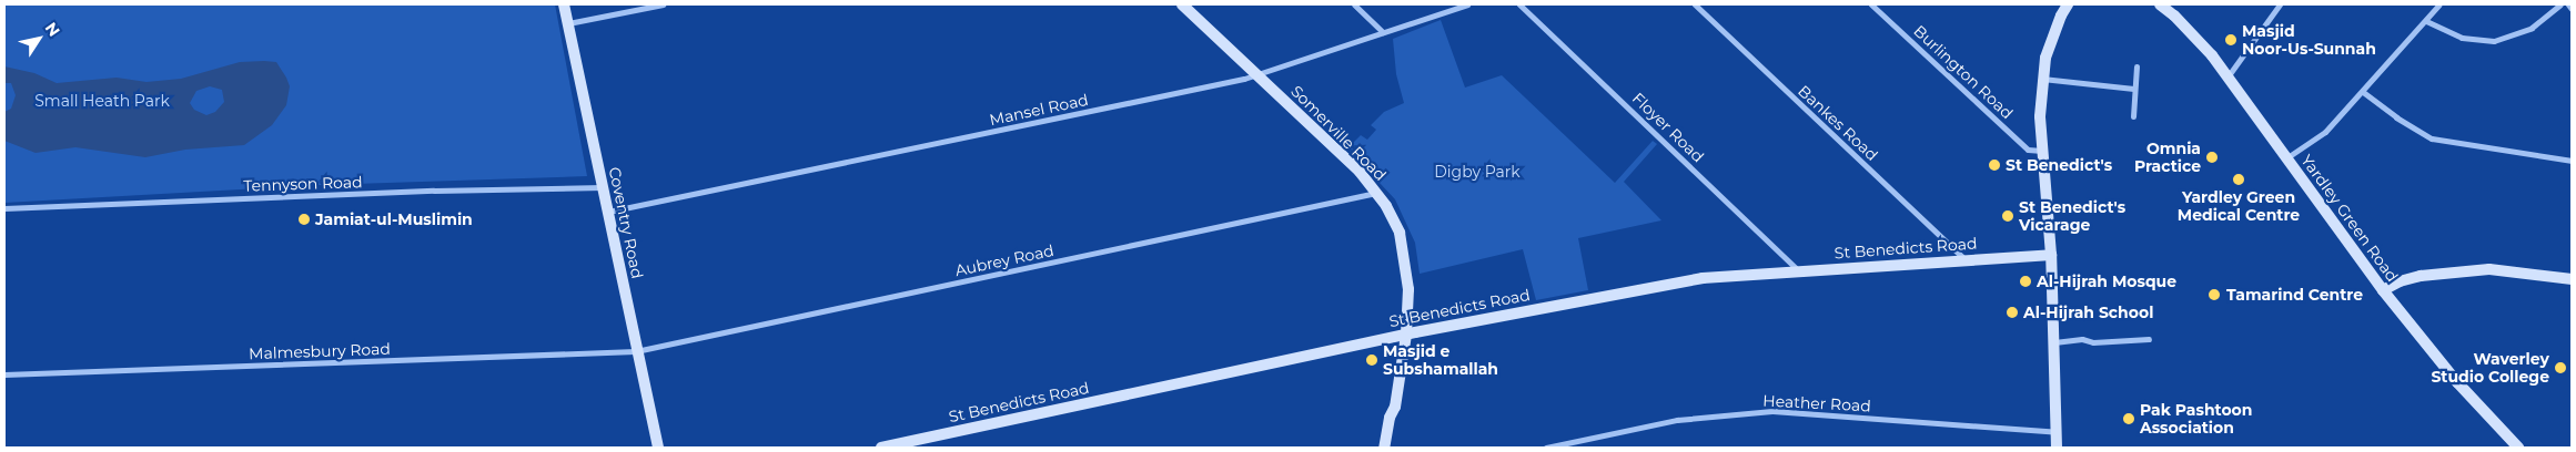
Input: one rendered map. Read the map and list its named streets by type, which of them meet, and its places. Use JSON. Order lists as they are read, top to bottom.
{
  "streets": {
    "street": [
      "Burlington Road",
      "Mansel Road",
      "Bankes Road",
      "Floyer Road",
      "Somerville Road",
      "Tennyson Road",
      "Yardley Green Road",
      "Coventry Road",
      "St Benedicts Road",
      "Aubrey Road",
      "Malmesbury Road",
      "Heather Road"
    ]
  },
  "crossings": [
    ["Mansel Road", "Somerville Road"],
    ["Mansel Road", "Coventry Road"],
    ["Bankes Road", "St Benedicts Road"],
    ["Floyer Road", "St Benedicts Road"],
    ["Somerville Road", "St Benedicts Road"],
    ["Somerville Road", "Aubrey Road"],
    ["Tennyson Road", "Coventry Road"],
    ["Coventry Road", "Aubrey Road"],
    ["Coventry Road", "Malmesbury Road"],
    ["Aubrey Road", "Malmesbury Road"]
  ],
  "parks": ["Small Heath Park", "Digby Park"],
  "places": [
    "Masjid Noor-Us-Sunnah",
    "Omnia Practice",
    "St Benedict's",
    "Yardley Green Medical Centre",
    "St Benedict's Vicarage",
    "Jamiat-ul-Muslimin",
    "Al-Hijrah Mosque",
    "Tamarind Centre",
    "Al-Hijrah School",
    "Masjid e Subshamallah",
    "Waverley Studio College",
    "Pak Pashtoon Association"
  ],
  "north": "top right"
}
